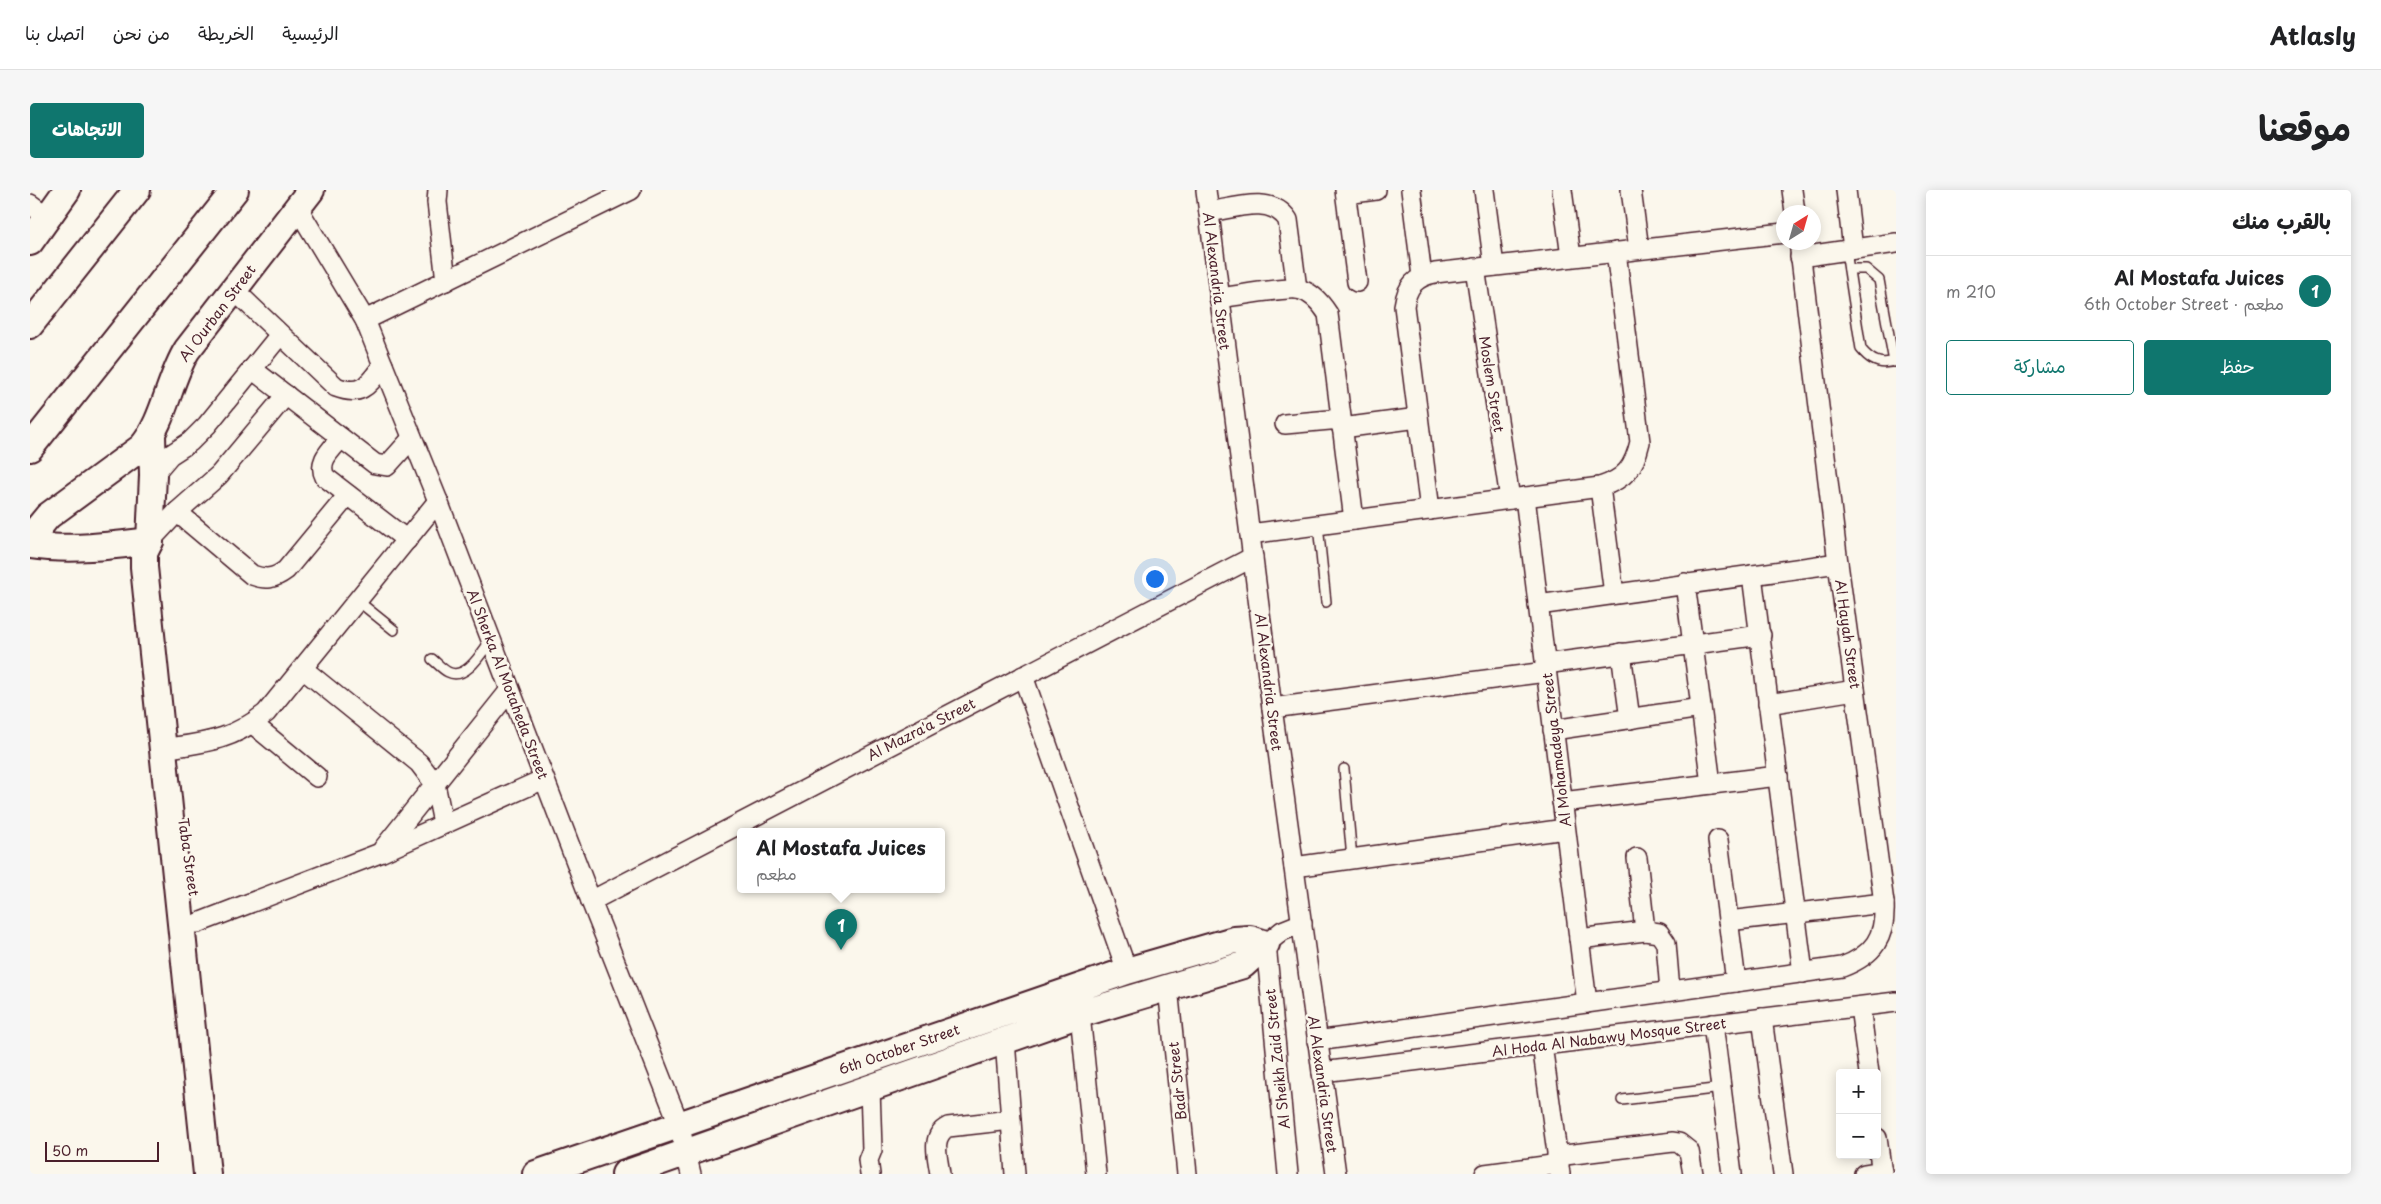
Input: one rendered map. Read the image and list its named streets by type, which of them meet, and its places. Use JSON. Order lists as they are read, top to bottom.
{
  "streets": {
    "street": [
      "Al Alexandria Street",
      "Al Ourban Street",
      "Moslem Street",
      "Al Hayah Street",
      "Al Sherka Al Motaheda Street",
      "Al Mazra'a Street",
      "Al Mohamadeya Street",
      "Taba Street",
      "Al Hoda Al Nabawy Mosque Street",
      "6th October Street",
      "Al Sheikh Zaid Street",
      "Badr Street"
    ]
  },
  "crossings": [
    ["Al Alexandria Street", "Al Mazra'a Street"],
    ["Al Alexandria Street", "Al Hoda Al Nabawy Mosque Street"],
    ["Al Alexandria Street", "6th October Street"],
    ["Al Ourban Street", "Al Sherka Al Motaheda Street"],
    ["Al Ourban Street", "Taba Street"],
    ["Moslem Street", "Al Mohamadeya Street"],
    ["Al Sherka Al Motaheda Street", "Al Mazra'a Street"],
    ["Al Sherka Al Motaheda Street", "6th October Street"],
    ["6th October Street", "Al Sheikh Zaid Street"],
    ["6th October Street", "Badr Street"]
  ],
  "scale_bar": "50 m",
  "north": "top right",
  "page": {
    "header": "Atlasly",
    "nav": [
      "الرئيسية",
      "الخريطة",
      "من نحن",
      "اتصل بنا"
    ],
    "title": "موقعنا",
    "buttons": [
      "الاتجاهات",
      ["حفظ", "مشاركة"]
    ],
    "heading": "بالقرب منك",
    "list": [
      {
        "mark": "1",
        "name": "Al Mostafa Juices",
        "note": "مطعم · 6th October Street",
        "value": "210 m"
      }
    ],
    "popup": ["Al Mostafa Juices", "مطعم"],
    "pins": "1",
    "map_buttons": ["+", "−"],
    "scale": "50 m"
  }
}
